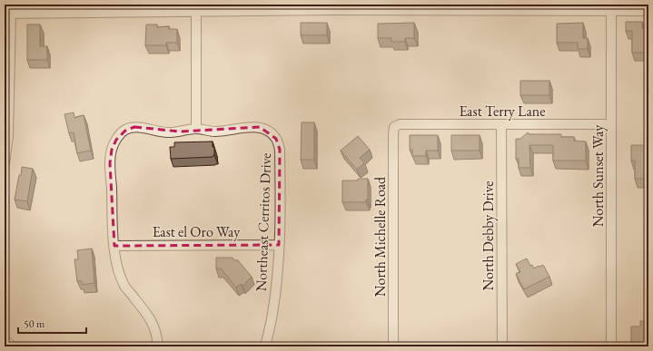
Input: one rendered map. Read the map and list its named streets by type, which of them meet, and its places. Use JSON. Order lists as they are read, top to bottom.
{
  "streets": {
    "street": [
      "East Terry Lane",
      "North Sunset Way",
      "Northeast Cerritos Drive",
      "East el Oro Way",
      "North Debby Drive",
      "North Michelle Road"
    ]
  },
  "crossings": [
    ["East Terry Lane", "North Sunset Way"],
    ["East Terry Lane", "North Debby Drive"],
    ["East Terry Lane", "North Michelle Road"],
    ["Northeast Cerritos Drive", "East el Oro Way"]
  ],
  "scale_bar": "50 m"
}
